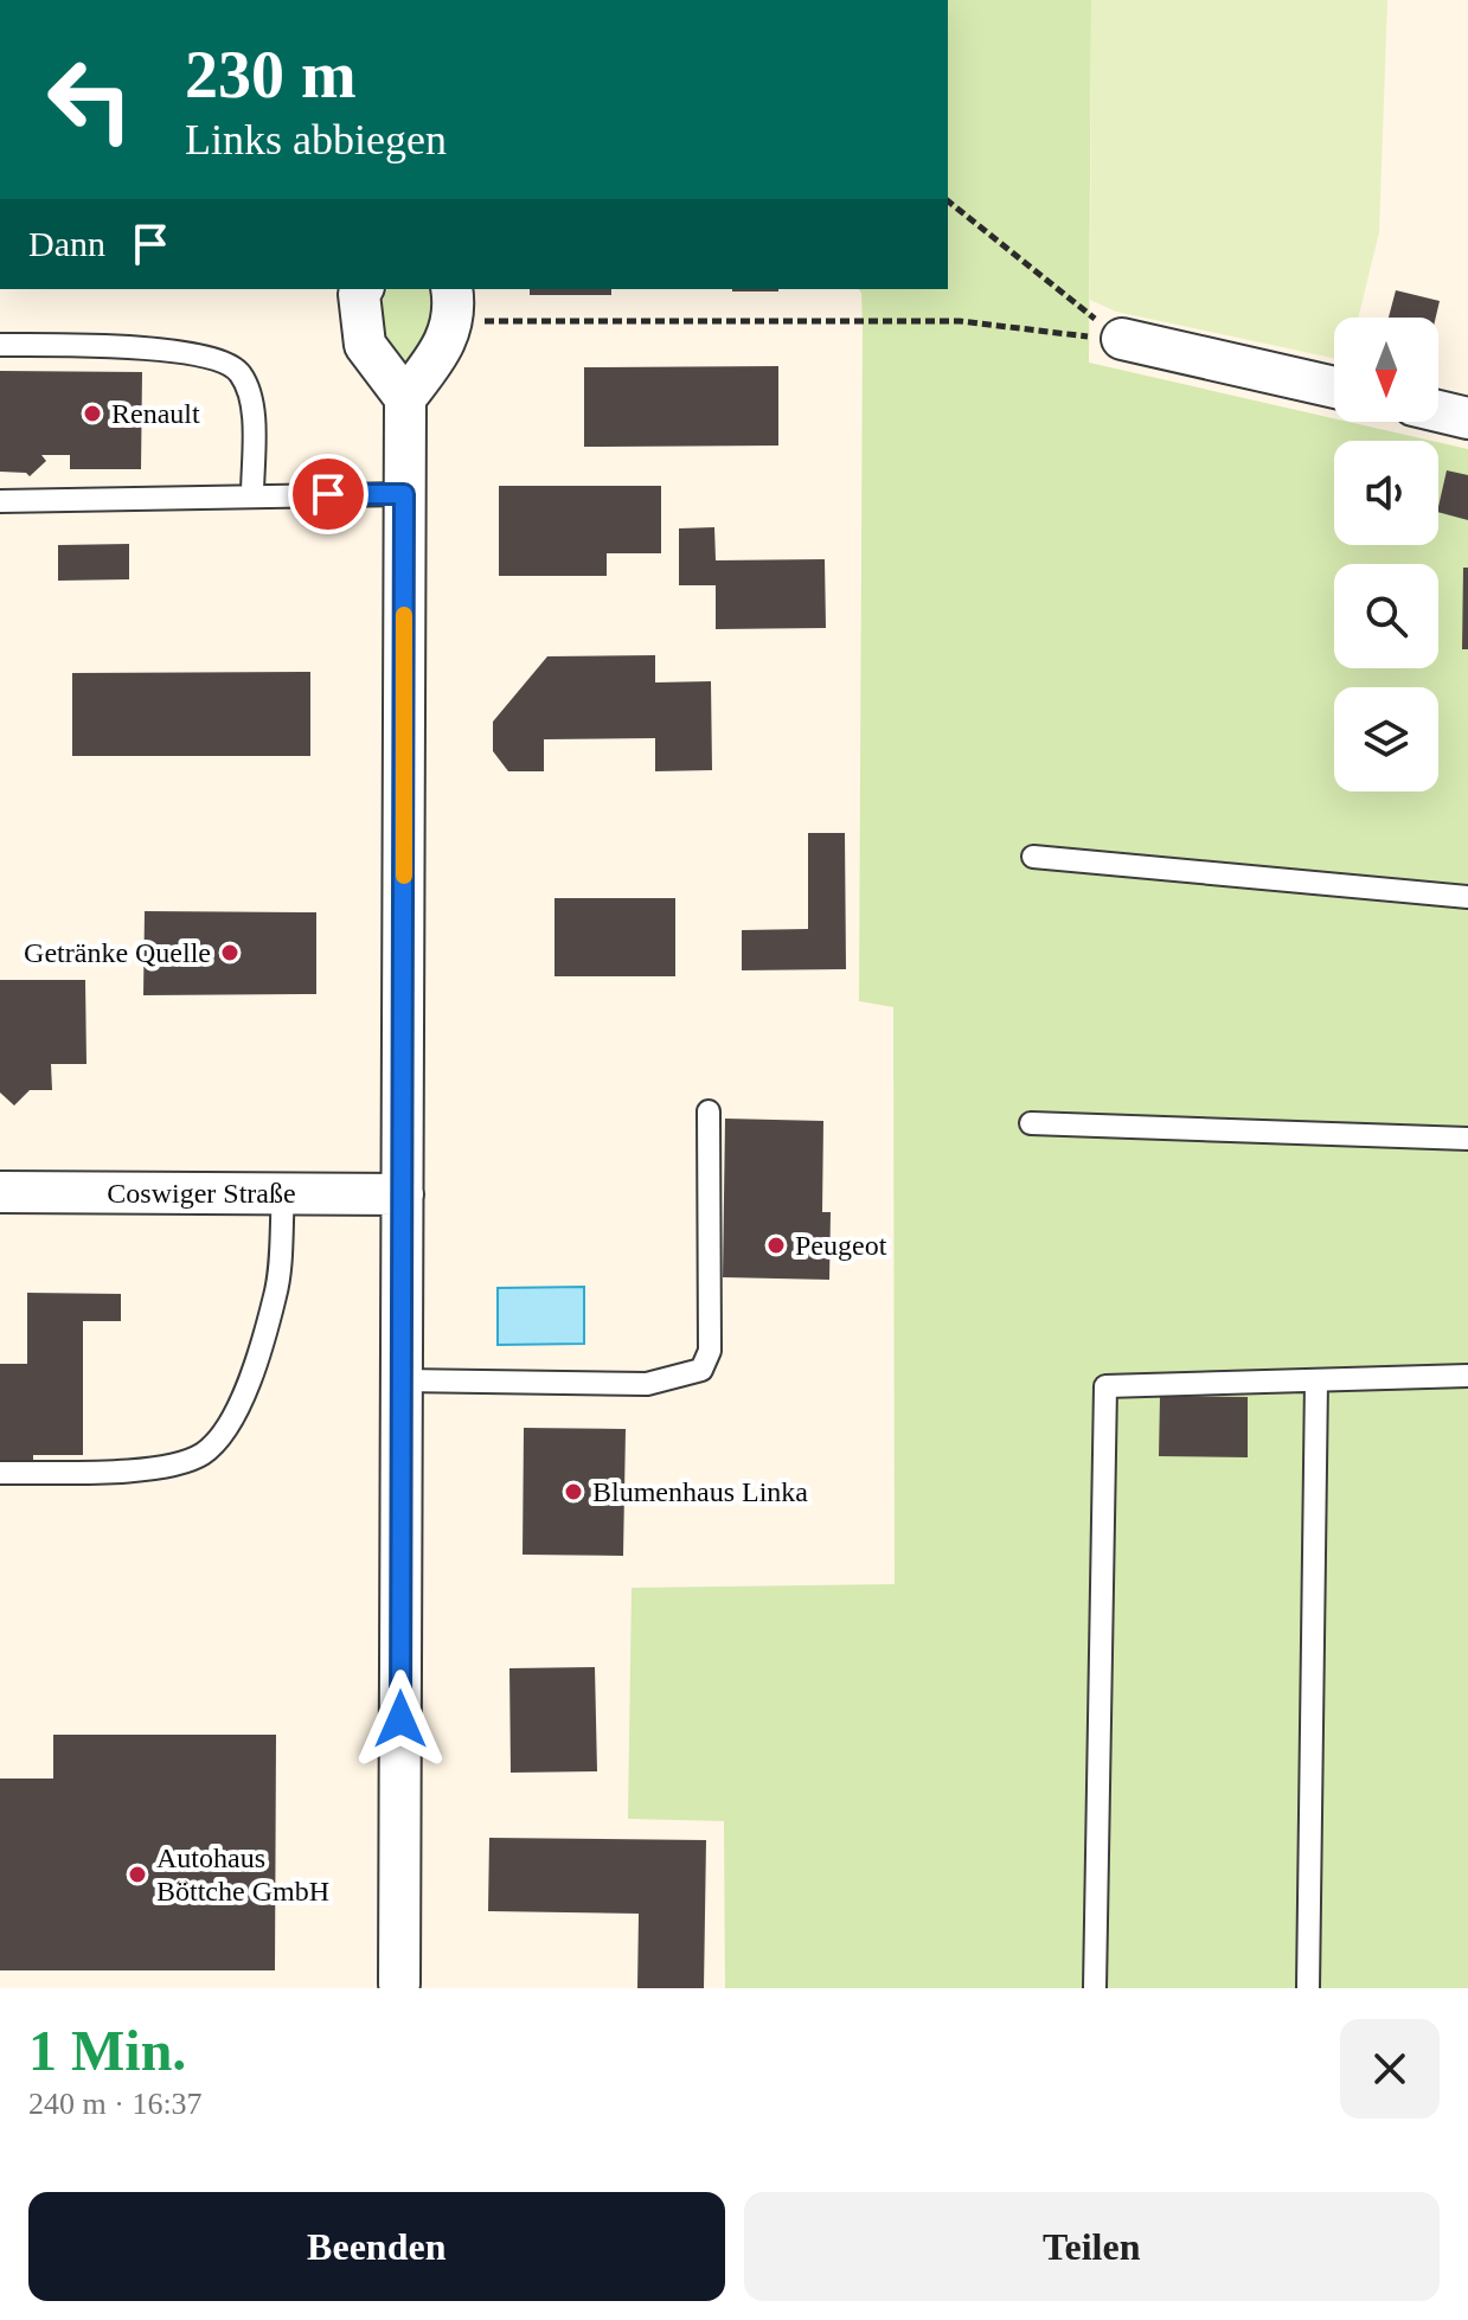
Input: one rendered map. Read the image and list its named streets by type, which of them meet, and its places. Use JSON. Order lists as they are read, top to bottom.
{
  "streets": {
    "street": ["Coswiger Straße"]
  },
  "places": [
    "Renault",
    "Getränke Quelle",
    "Peugeot",
    "Blumenhaus Linka",
    "Autohaus Böttche GmbH"
  ],
  "north": "bottom",
  "page": {
    "turn": ["230 m", "Links abbiegen"],
    "then": "Dann",
    "heading": ["1 Min.", "240 m · 16:37"],
    "buttons": ["Beenden", "Teilen"]
  }
}
